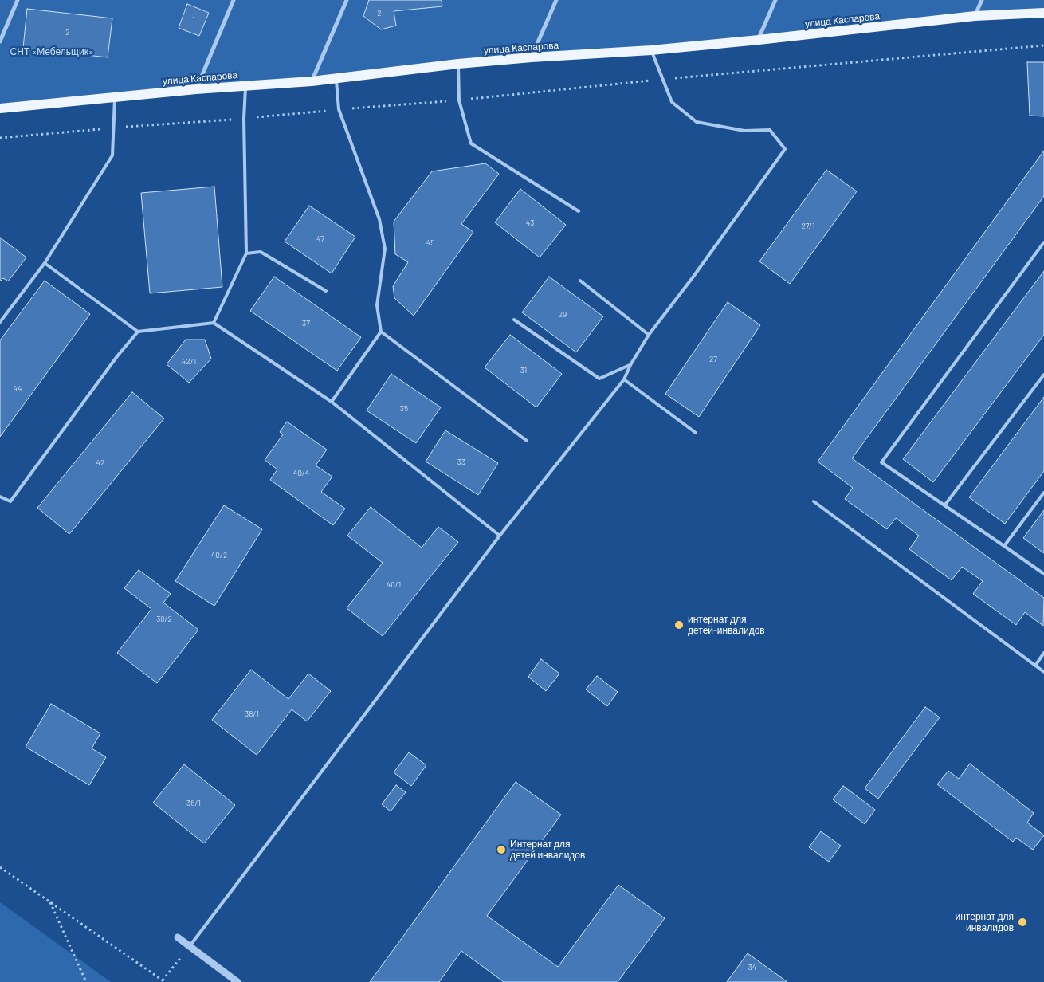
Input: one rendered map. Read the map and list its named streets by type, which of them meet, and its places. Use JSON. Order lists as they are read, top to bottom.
{
  "streets": {
    "main road": ["улица Каспарова"]
  },
  "parks": ["СНТ «Мебельщик»"],
  "places": ["интернат для детей-инвалидов", "Интернат для детей инвалидов", "интернат для инвалидов"],
  "house_numbers": [
    "2",
    "1",
    "2",
    "43",
    "27/1",
    "47",
    "45",
    "29",
    "37",
    "27",
    "42/1",
    "31",
    "44",
    "35",
    "33",
    "42",
    "40/4",
    "40/2",
    "40/1",
    "38/2",
    "38/1",
    "36/1",
    "34"
  ]
}
